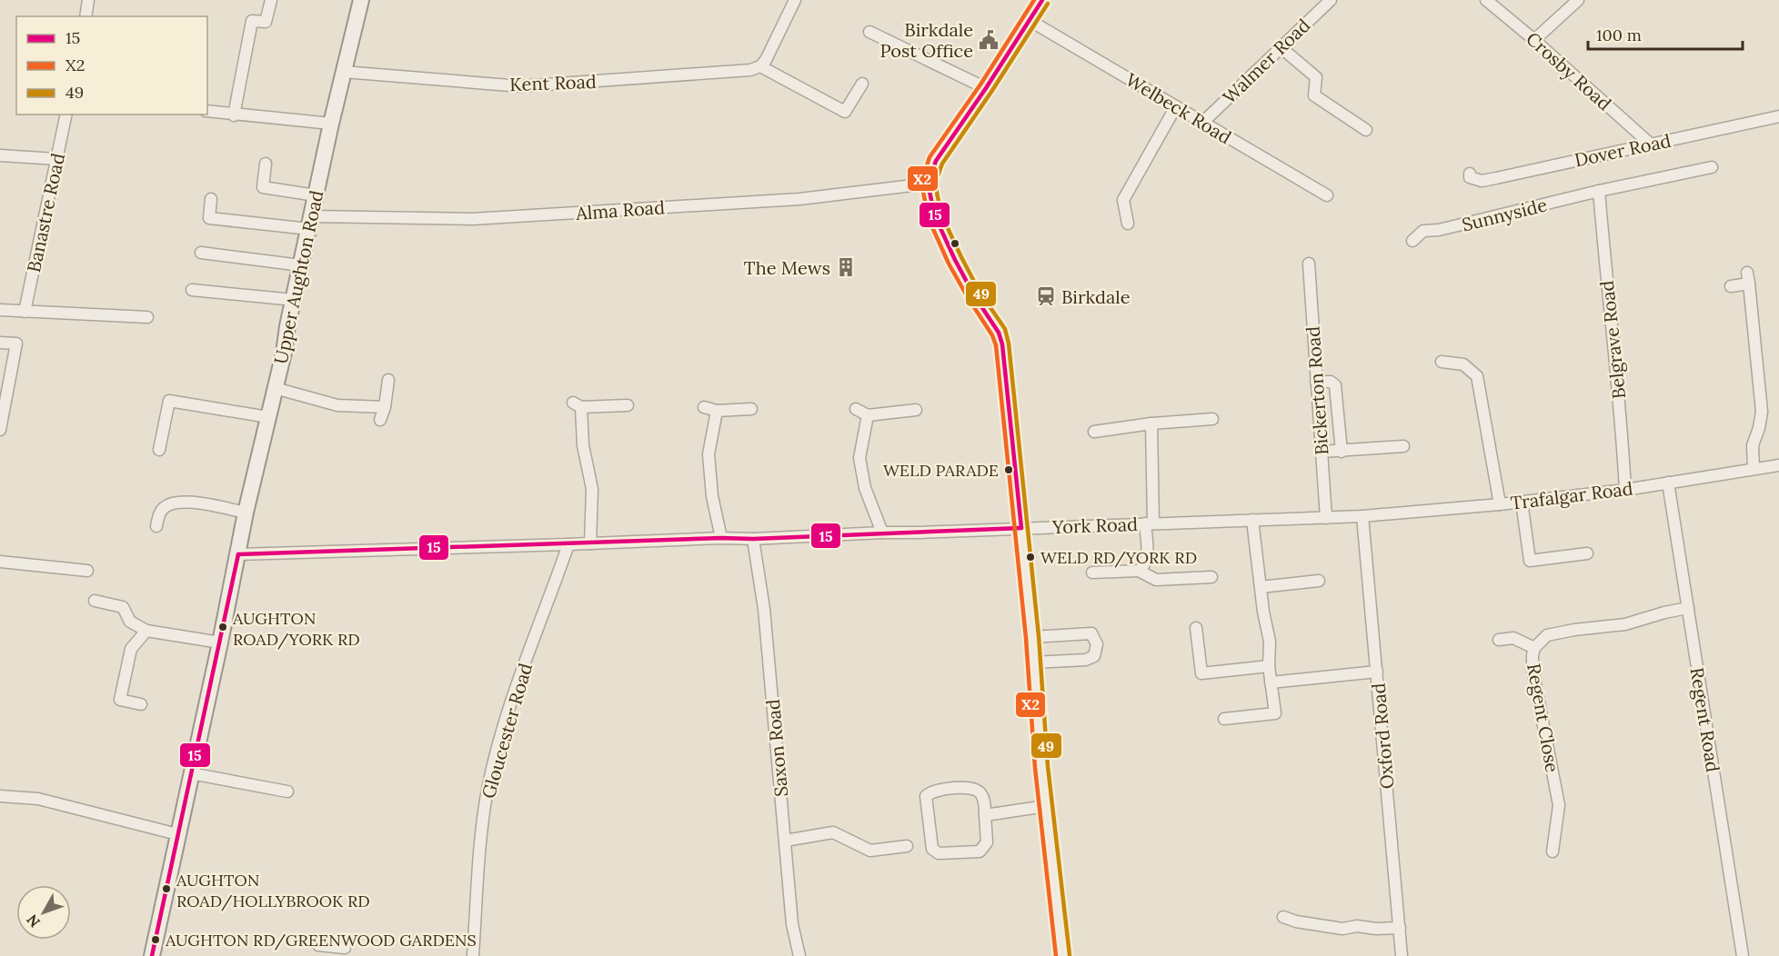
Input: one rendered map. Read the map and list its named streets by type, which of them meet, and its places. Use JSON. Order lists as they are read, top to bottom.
{
  "streets": {
    "main road": ["Upper Aughton Road"],
    "street": [
      "Walmer Road",
      "Crosby Road",
      "Kent Road",
      "Welbeck Road",
      "Dover Road",
      "Alma Road",
      "Banastre Road",
      "Sunnyside",
      "Belgrave Road",
      "Bickerton Road",
      "Trafalgar Road",
      "York Road",
      "Regent Close",
      "Regent Road",
      "Gloucester Road",
      "Oxford Road",
      "Saxon Road"
    ]
  },
  "crossings": [
    ["Walmer Road", "Welbeck Road"],
    ["Crosby Road", "Dover Road"],
    ["Kent Road", "Upper Aughton Road"],
    ["Alma Road", "Upper Aughton Road"],
    ["Sunnyside", "Belgrave Road"],
    ["Upper Aughton Road", "York Road"],
    ["Belgrave Road", "Trafalgar Road"],
    ["Bickerton Road", "York Road"],
    ["Trafalgar Road", "York Road"],
    ["Trafalgar Road", "Regent Road"],
    ["Trafalgar Road", "Oxford Road"],
    ["York Road", "Gloucester Road"],
    ["York Road", "Oxford Road"],
    ["York Road", "Saxon Road"],
    ["Regent Close", "Regent Road"]
  ],
  "places": {
    "public building": ["Birkdale Post Office"],
    "building": ["The Mews"],
    "station": ["Birkdale"],
    "other": [
      "WELD PARADE",
      "WELD RD/YORK RD",
      "AUGHTON ROAD/YORK RD",
      "AUGHTON ROAD/HOLLYBROOK RD",
      "AUGHTON RD/GREENWOOD GARDENS"
    ]
  },
  "lines": ["transit line 15", "transit line X2", "transit line 49"],
  "legend": ["15", "X2", "49"],
  "scale_bar": "100 m",
  "north": "bottom left"
}
